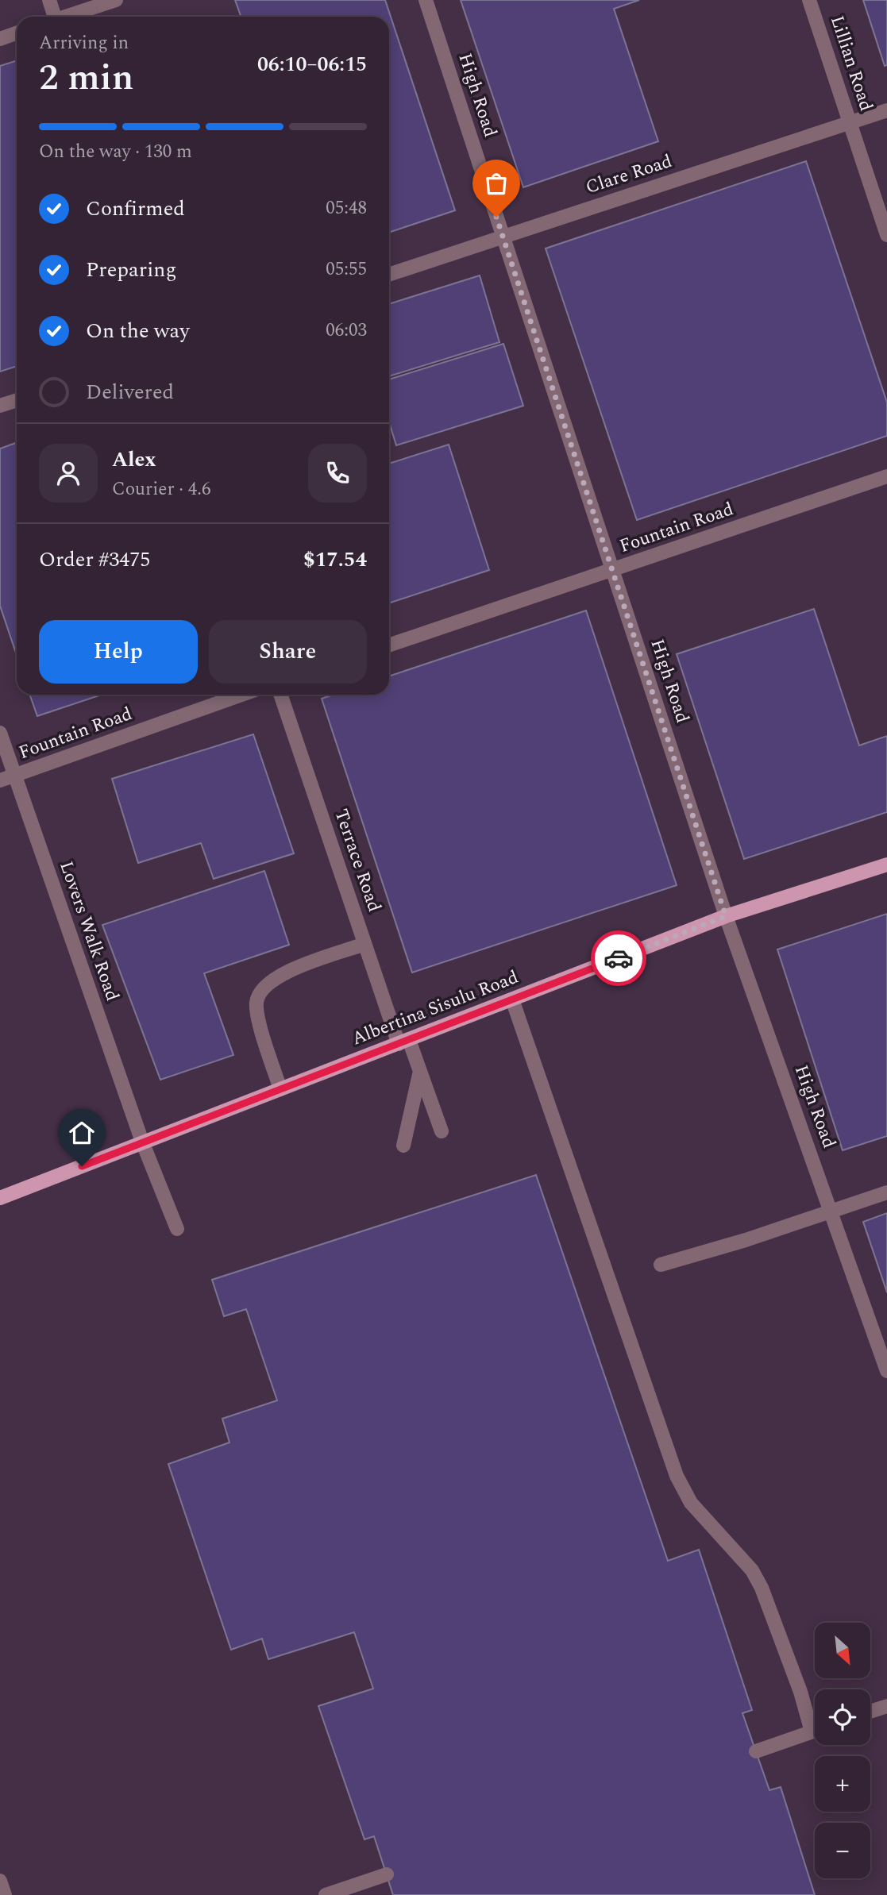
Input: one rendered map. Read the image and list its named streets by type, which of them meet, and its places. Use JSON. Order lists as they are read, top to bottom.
{
  "streets": {
    "main road": ["Albertina Sisulu Road"],
    "street": [
      "Lillian Road",
      "High Road",
      "Clare Road",
      "Fountain Road",
      "Terrace Road",
      "Lovers Walk Road"
    ]
  },
  "crossings": [
    ["Lillian Road", "Clare Road"],
    ["High Road", "Clare Road"],
    ["High Road", "Fountain Road"],
    ["High Road", "Albertina Sisulu Road"],
    ["Fountain Road", "Lovers Walk Road"],
    ["Terrace Road", "Albertina Sisulu Road"],
    ["Lovers Walk Road", "Albertina Sisulu Road"]
  ],
  "north": "bottom right",
  "page": {
    "heading": ["2 min", "Arriving in", "06:10–06:15"],
    "panel": [
      "Alex",
      "Courier · 4.6",
      "Order #3475",
      "$17.54"
    ],
    "bar": "On the way · 130 m",
    "list": [
      ["Confirmed", "05:48"],
      ["Preparing", "05:55"],
      ["On the way", "06:03"],
      "Delivered"
    ],
    "buttons": ["Help", "Share"],
    "map_buttons": ["+", "−"]
  }
}
